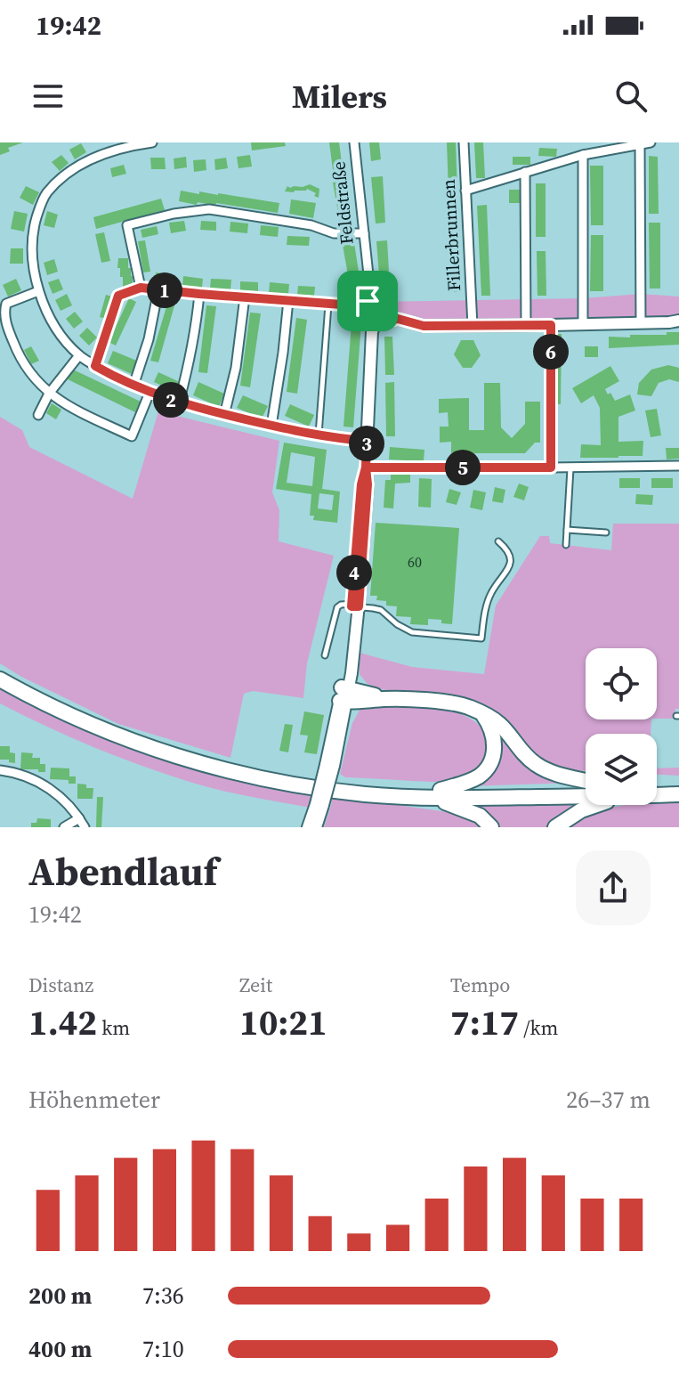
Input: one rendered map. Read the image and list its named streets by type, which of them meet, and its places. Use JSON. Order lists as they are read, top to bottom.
{
  "streets": {
    "street": ["Feldstraße", "Fillerbrunnen"]
  },
  "house_numbers": ["60"],
  "page": {
    "status": "19:42",
    "header": "Milers",
    "pins": [
      "1",
      "6",
      "2",
      "3",
      "5",
      "4"
    ],
    "heading": ["Abendlauf", "19:42"],
    "stats": [
      ["Distanz", "1.42 km"],
      ["Zeit", "10:21"],
      ["Tempo", "7:17 /km"]
    ],
    "chart": ["Höhenmeter", "26–37 m"],
    "list": [
      {
        "name": "200 m",
        "note": "7:36"
      },
      {
        "name": "400 m",
        "note": "7:10"
      }
    ]
  }
}
